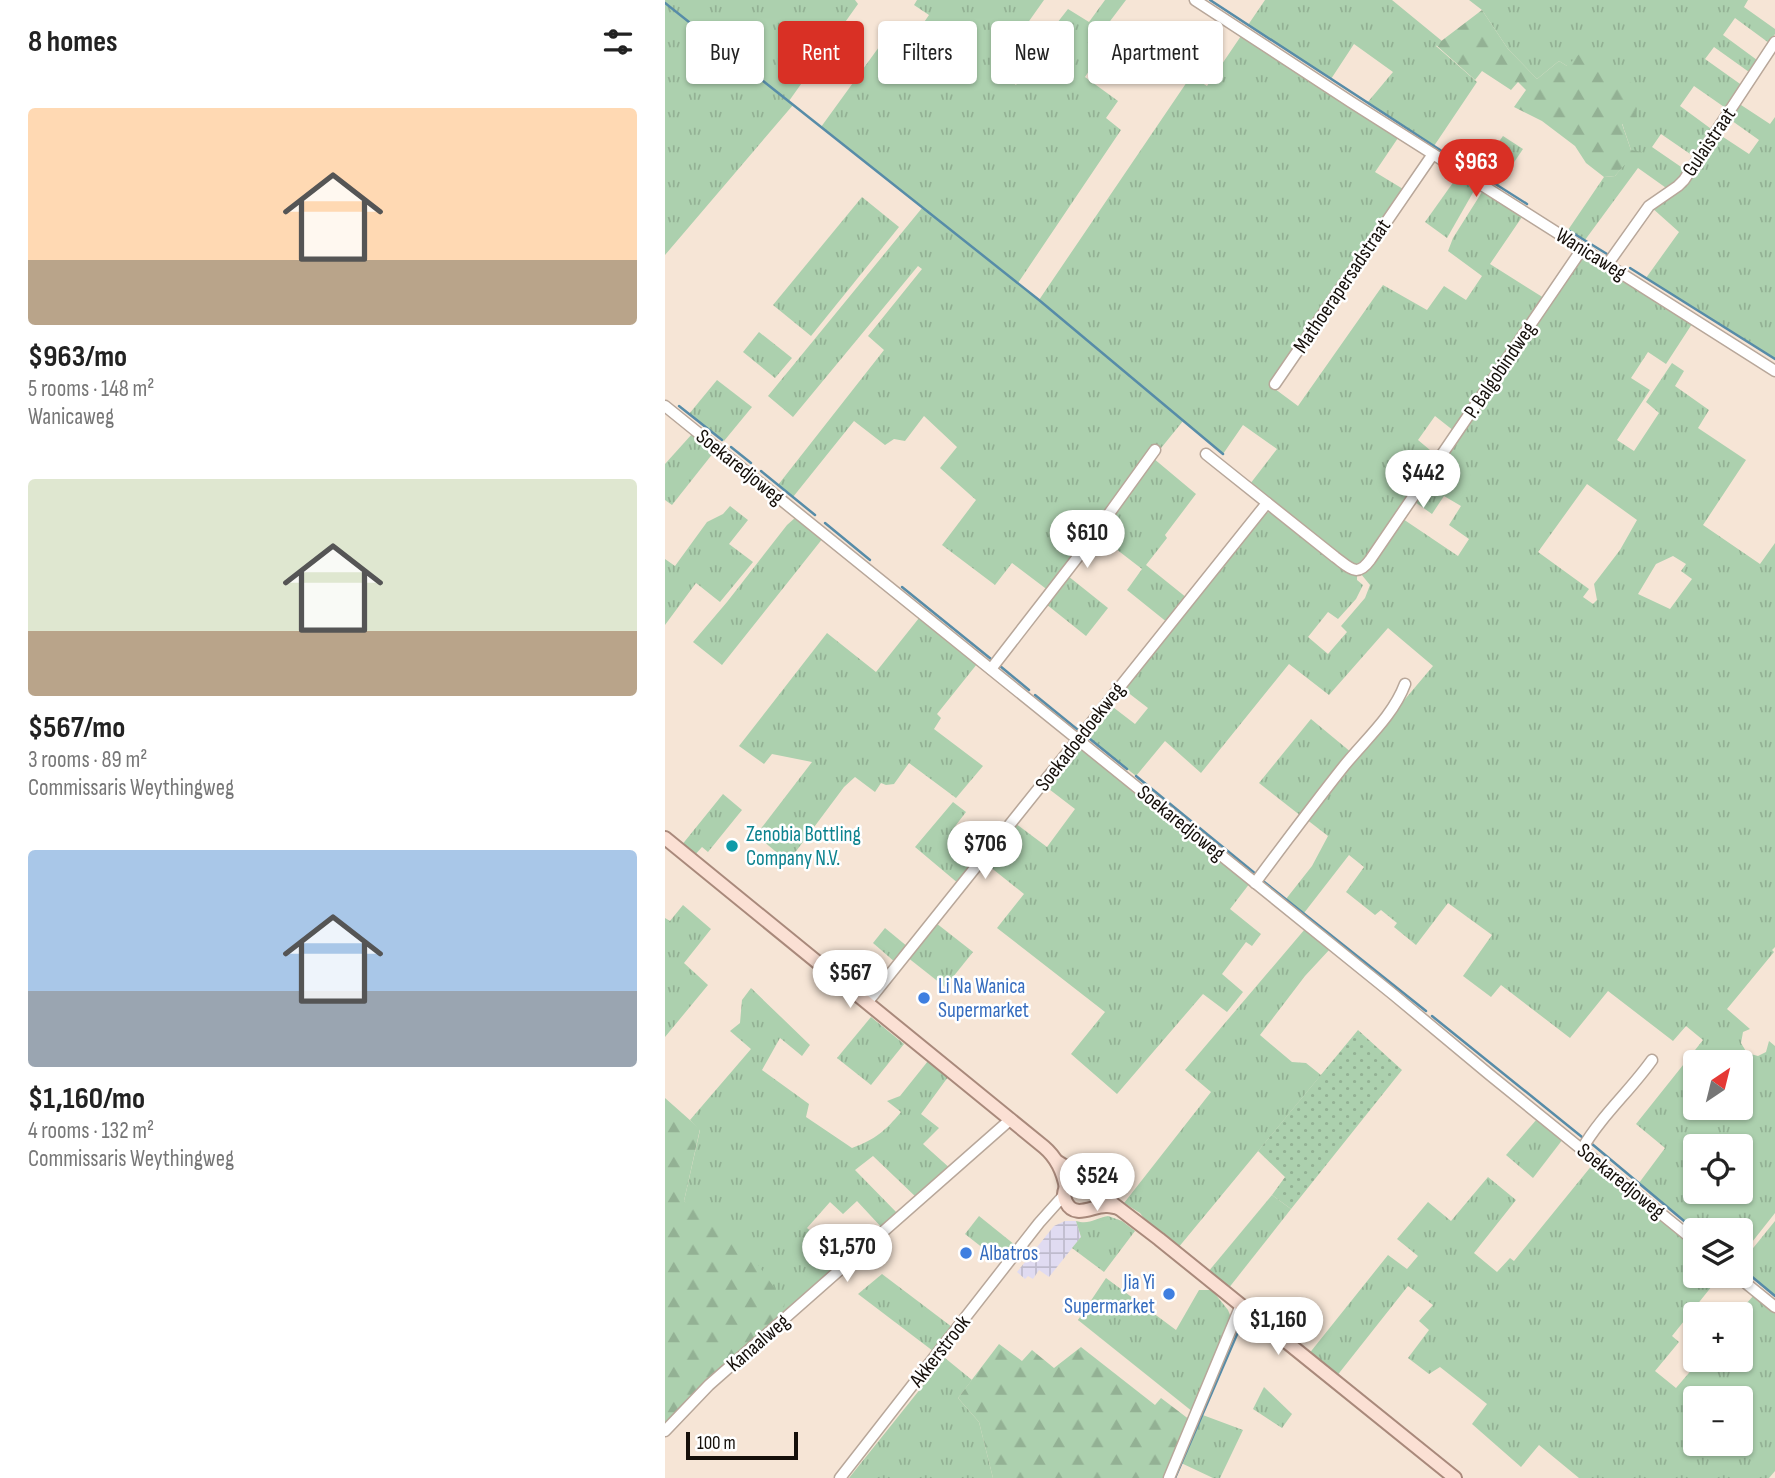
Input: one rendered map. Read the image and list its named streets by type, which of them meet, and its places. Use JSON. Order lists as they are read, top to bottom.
{
  "streets": {
    "street": [
      "Gulaistraat",
      "Wanicaweg",
      "Mathoerapersadstraat",
      "P. Balgobindweg",
      "Soekaredjoweg",
      "Soekadoedoekweg",
      "Kanaalweg",
      "Akkerstrook"
    ]
  },
  "crossings": [
    ["Gulaistraat", "Wanicaweg"],
    ["Wanicaweg", "Mathoerapersadstraat"],
    ["Wanicaweg", "P. Balgobindweg"],
    ["P. Balgobindweg", "Soekadoedoekweg"],
    ["Soekaredjoweg", "Soekadoedoekweg"]
  ],
  "places": [
    "Zenobia Bottling Company N.V.",
    "Li Na Wanica Supermarket",
    "Albatros",
    "Jia Yi Supermarket"
  ],
  "scale_bar": "100 m",
  "north": "top right",
  "page": {
    "heading": "8 homes",
    "chip": [
      "Buy",
      "Rent",
      "Filters",
      "New",
      "Apartment"
    ],
    "list": [
      {
        "name": "$963/mo",
        "note": "5 rooms · 148 m² · Wanicaweg"
      },
      {
        "name": "$567/mo",
        "note": "3 rooms · 89 m² · Commissaris Weythingweg"
      },
      {
        "name": "$1,160/mo",
        "note": "4 rooms · 132 m² · Commissaris Weythingweg"
      }
    ],
    "price": [
      "$963",
      "$442",
      "$610",
      "$706",
      "$567",
      "$524",
      "$1,570",
      "$1,160"
    ],
    "map_buttons": ["+", "−"],
    "scale": "100 m"
  }
}
